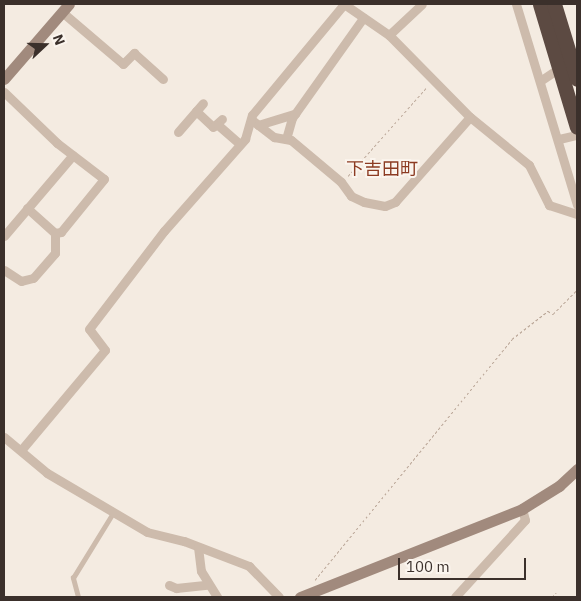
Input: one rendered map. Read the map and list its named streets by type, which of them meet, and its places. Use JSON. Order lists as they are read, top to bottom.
{
  "districts": ["下吉田町"],
  "scale_bar": "100 m",
  "north": "right"
}
